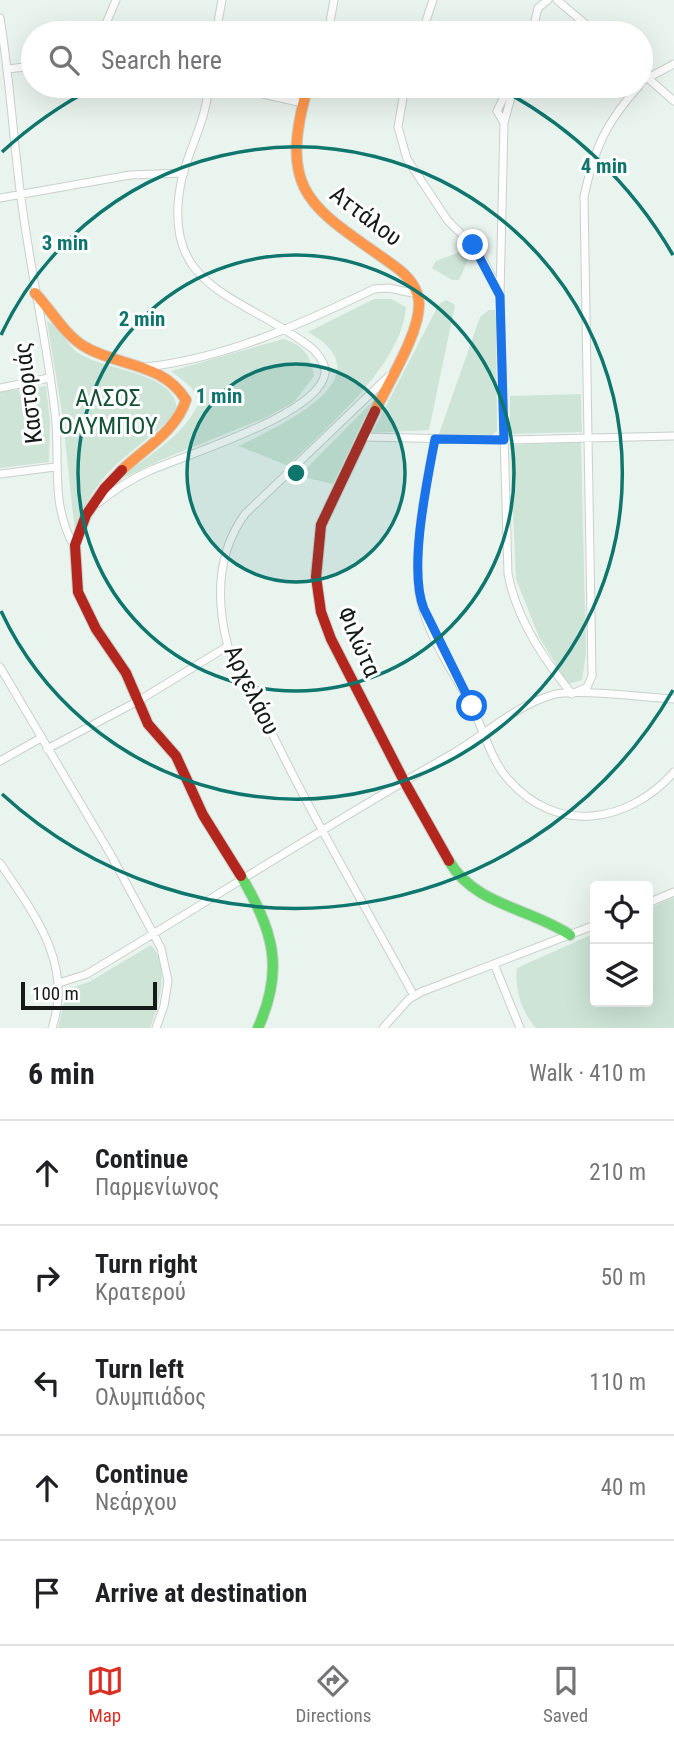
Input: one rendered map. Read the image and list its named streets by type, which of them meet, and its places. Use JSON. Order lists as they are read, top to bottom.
{
  "streets": {
    "street": [
      "Αττάλου",
      "Καστοριάς",
      "Φιλώτα",
      "Αρχελάου"
    ]
  },
  "crossings": [
    ["Αττάλου", "Φιλώτα"],
    ["Φιλώτα", "Αρχελάου"]
  ],
  "parks": ["ΑΛΣΟΣ ΟΛΥΜΠΟΥ"],
  "scale_bar": "100 m",
  "page": {
    "search": "Search here",
    "scale": "100 m",
    "heading": ["6 min", "Walk · 410 m"],
    "list": [
      ["Continue", "Παρμενίωνος", "210 m"],
      ["Turn right", "Κρατερού", "50 m"],
      ["Turn left", "Ολυμπιάδος", "110 m"],
      ["Continue", "Νεάρχου", "40 m"],
      "Arrive at destination"
    ],
    "nav": ["Map", "Directions", "Saved"]
  },
  "rings": [
    "4 min",
    "3 min",
    "2 min",
    "1 min"
  ]
}
